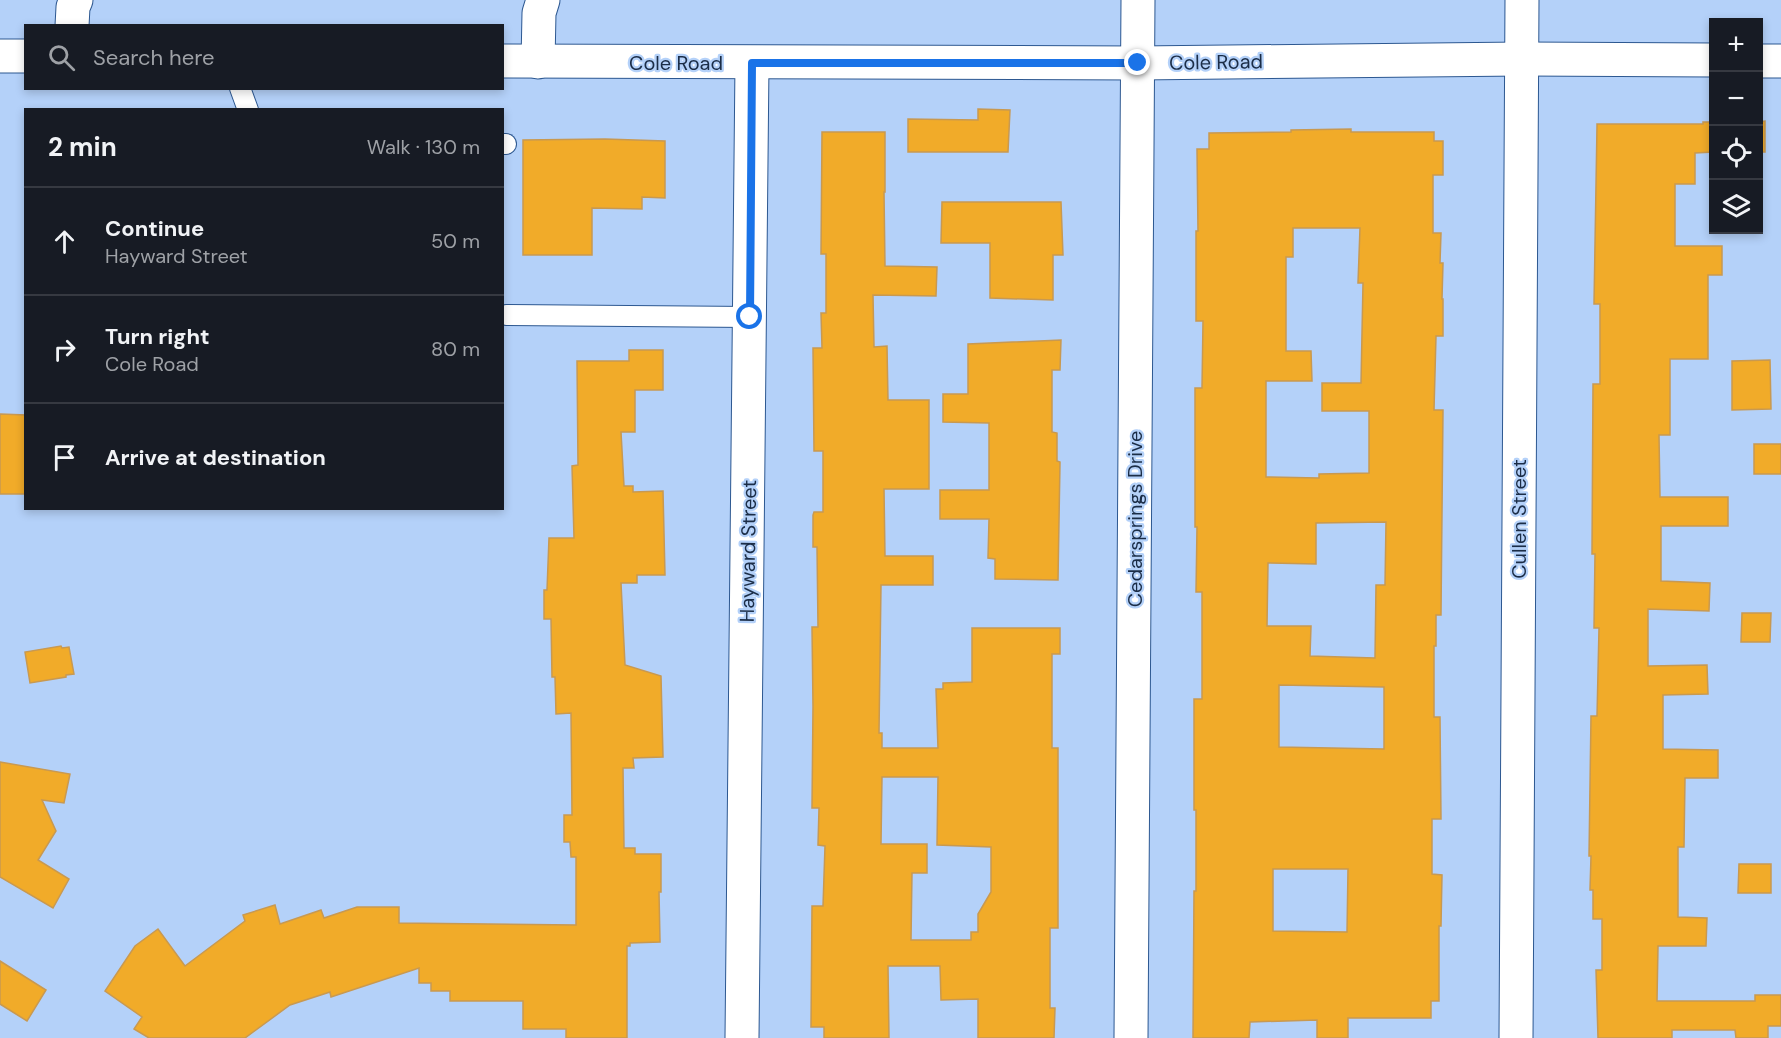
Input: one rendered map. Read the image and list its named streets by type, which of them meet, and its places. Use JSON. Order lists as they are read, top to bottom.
{
  "streets": {
    "street": [
      "Cole Road",
      "Cedarsprings Drive",
      "Cullen Street",
      "Hayward Street"
    ]
  },
  "crossings": [
    ["Cole Road", "Cedarsprings Drive"],
    ["Cole Road", "Cullen Street"],
    ["Cole Road", "Hayward Street"]
  ],
  "page": {
    "map_buttons": ["+", "−"],
    "search": "Search here",
    "heading": ["2 min", "Walk · 130 m"],
    "list": [
      ["Continue", "Hayward Street", "50 m"],
      ["Turn right", "Cole Road", "80 m"],
      "Arrive at destination"
    ]
  }
}
